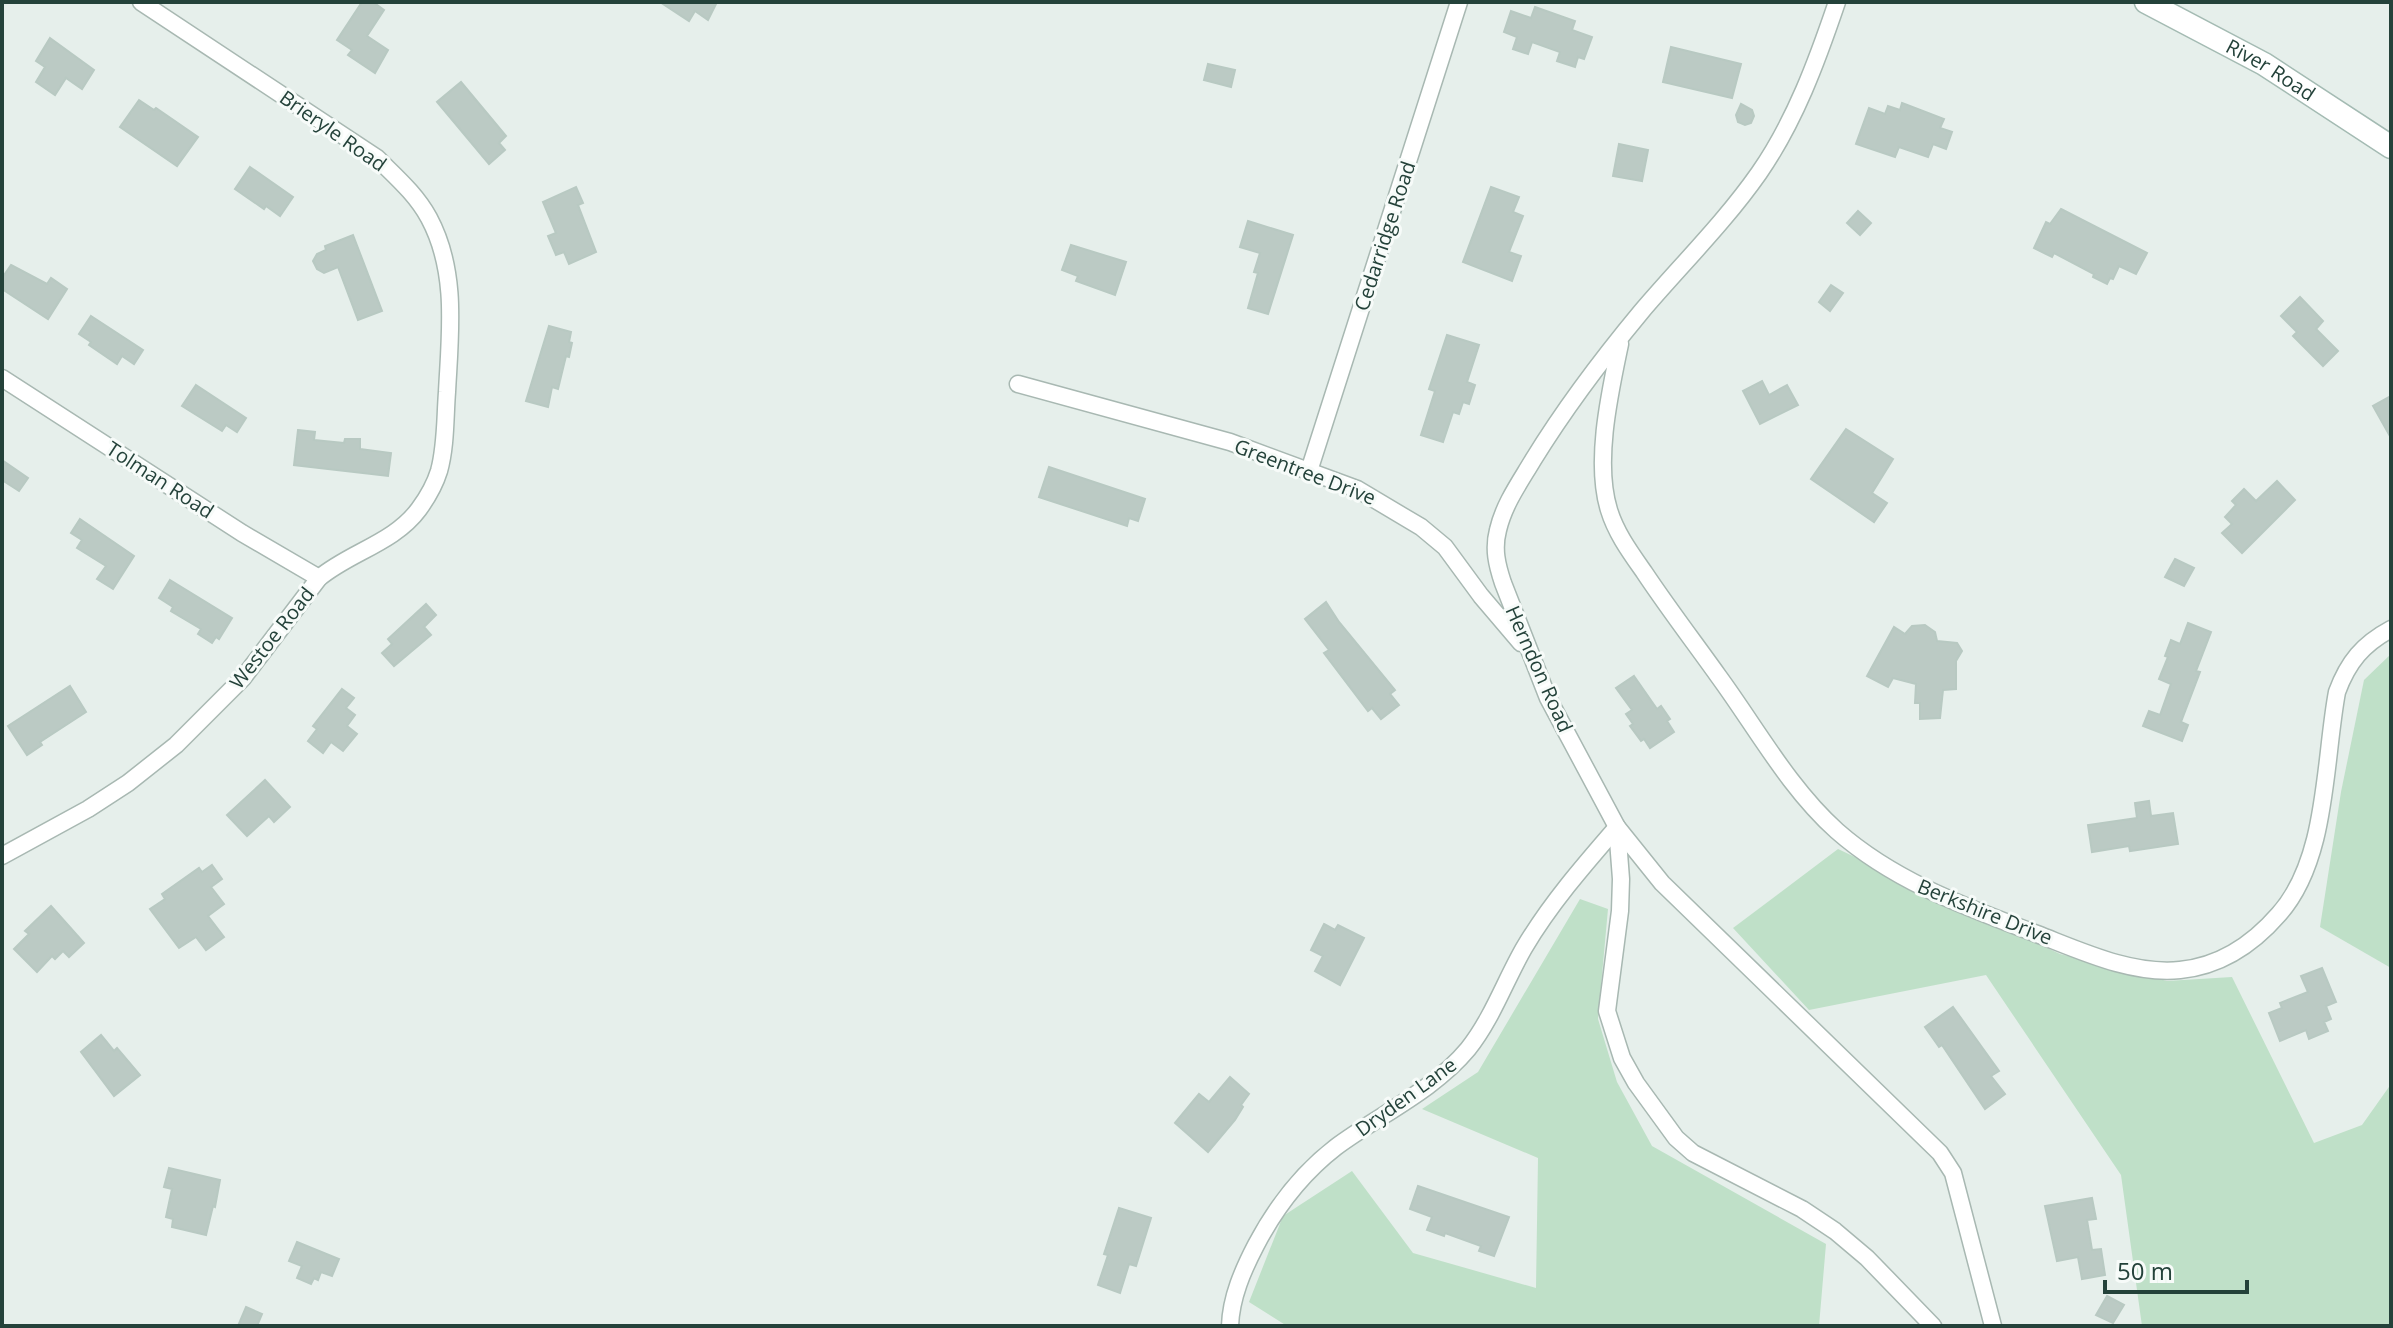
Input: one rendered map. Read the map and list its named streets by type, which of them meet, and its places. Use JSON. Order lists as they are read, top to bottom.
{
  "streets": {
    "main road": ["River Road"],
    "street": [
      "Brieryle Road",
      "Cedarridge Road",
      "Greentree Drive",
      "Tolman Road",
      "Westoe Road",
      "Herndon Road",
      "Berkshire Drive",
      "Dryden Lane"
    ]
  },
  "crossings": [
    ["Brieryle Road", "Westoe Road"],
    ["Cedarridge Road", "Greentree Drive"],
    ["Greentree Drive", "Herndon Road"],
    ["Tolman Road", "Westoe Road"],
    ["Herndon Road", "Berkshire Drive"],
    ["Herndon Road", "Dryden Lane"]
  ],
  "scale_bar": "50 m"
}
